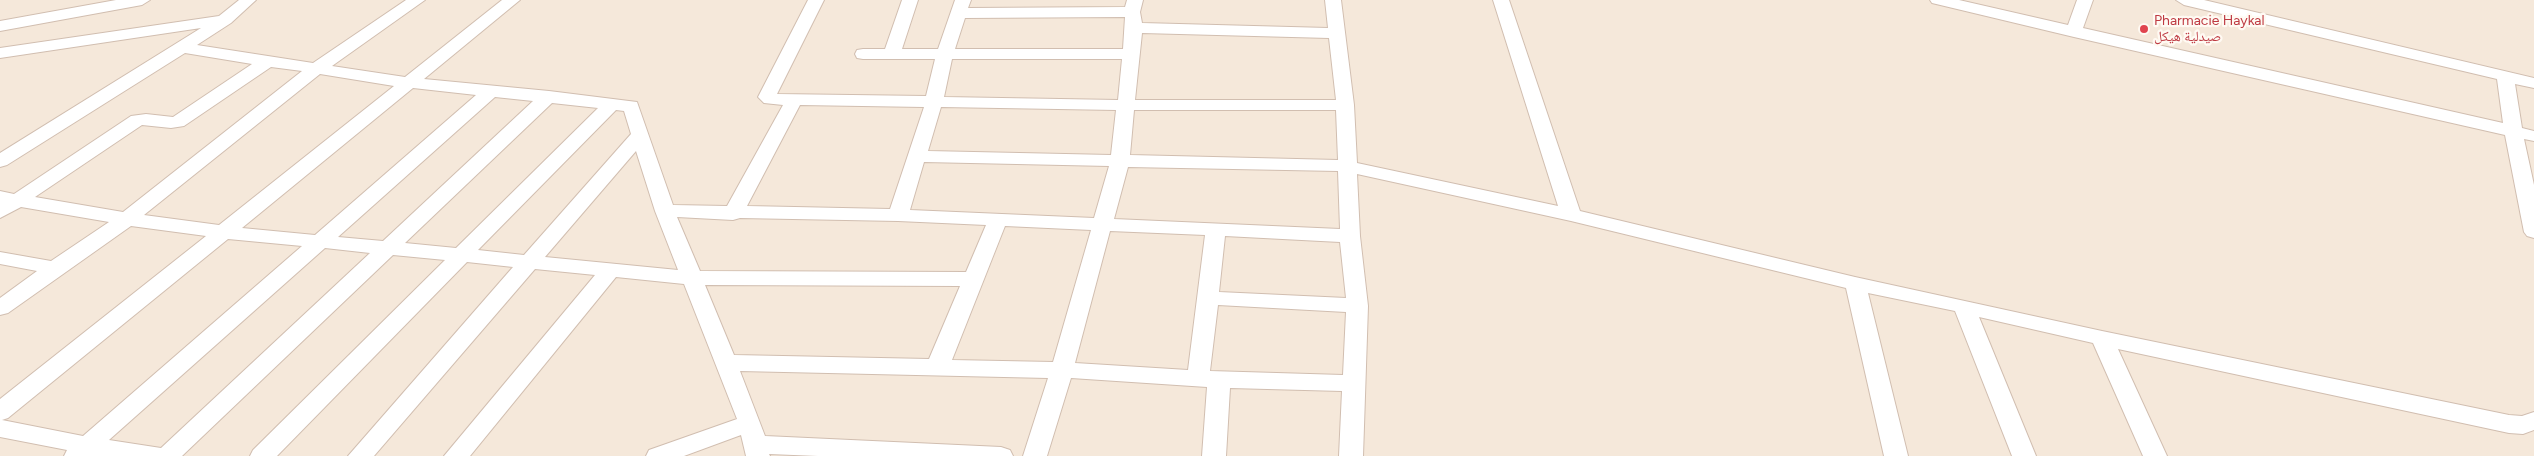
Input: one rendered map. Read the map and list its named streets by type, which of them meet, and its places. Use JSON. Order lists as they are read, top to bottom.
{
  "places": ["Pharmacie Haykal صيدلية هيكل"]
}
